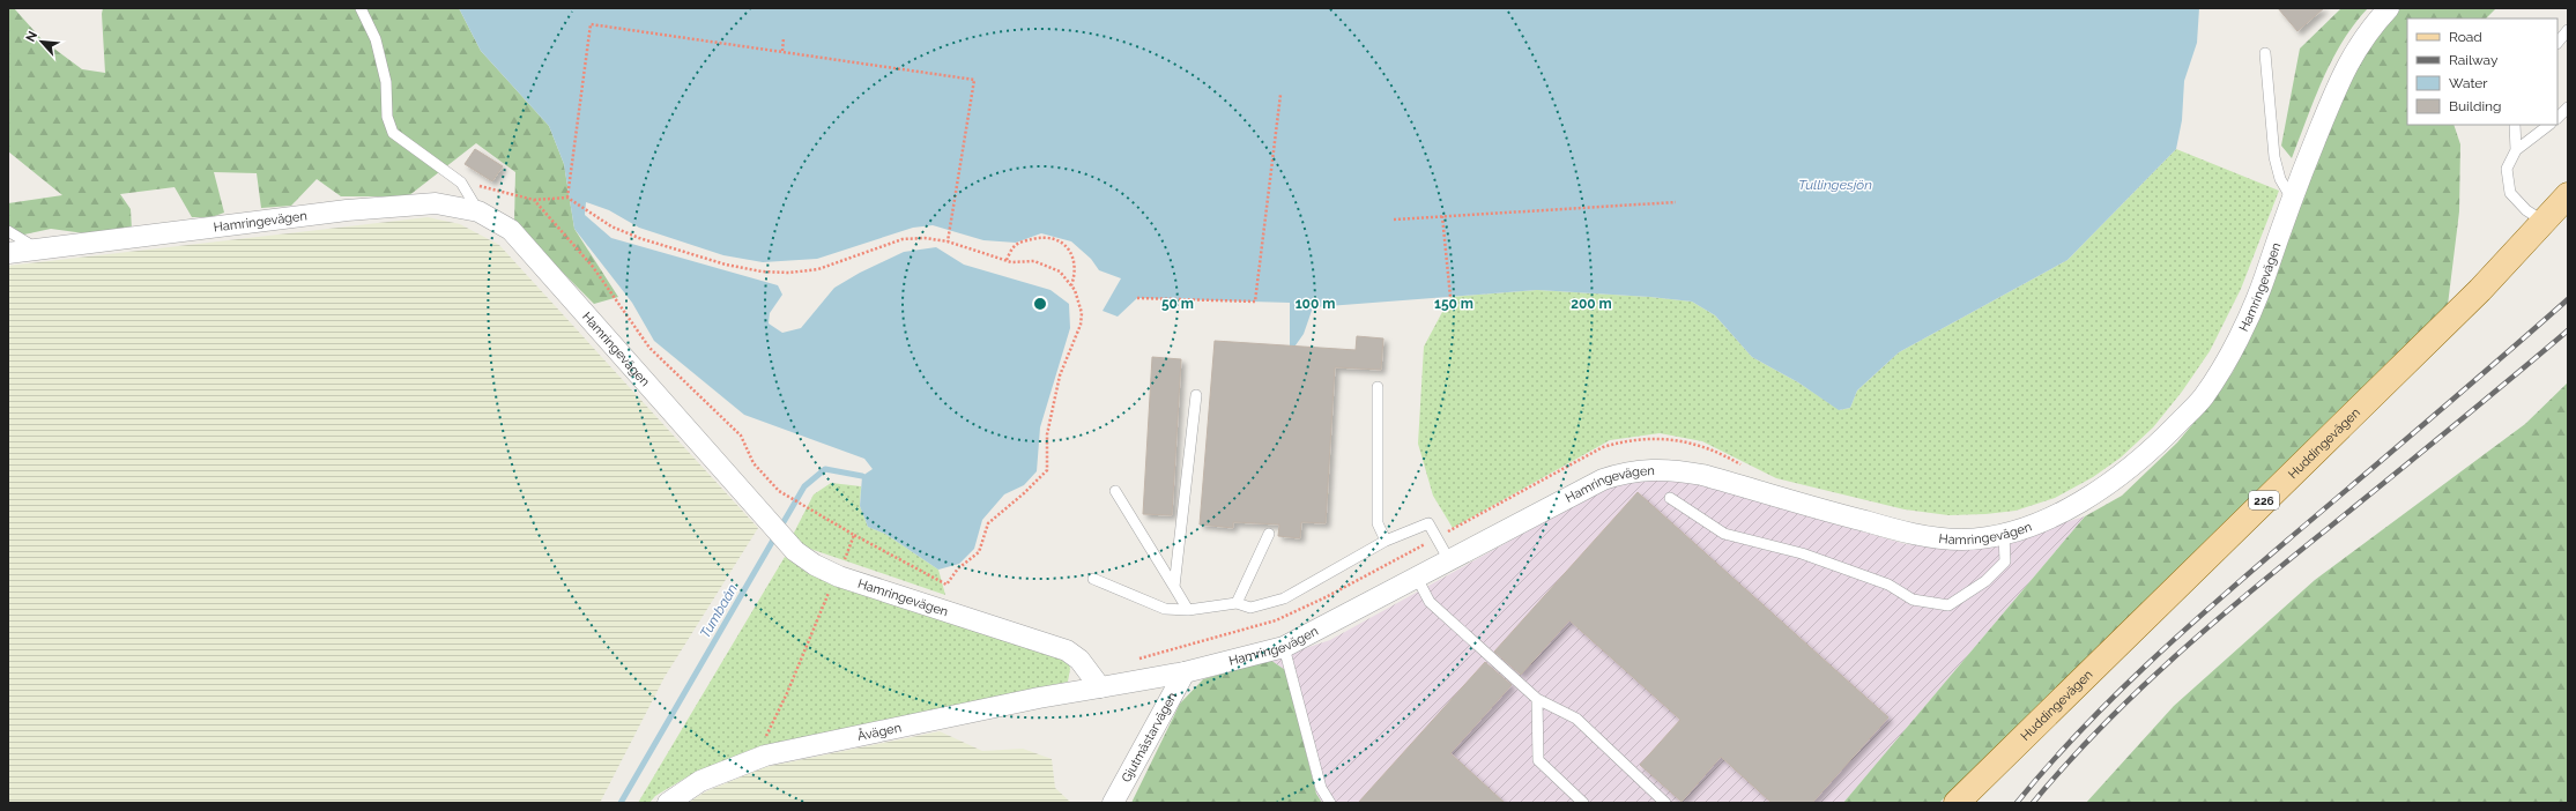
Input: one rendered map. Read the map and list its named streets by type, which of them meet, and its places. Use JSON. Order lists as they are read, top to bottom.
{
  "streets": {
    "main road": ["Huddingevägen", "226"],
    "street": ["Hamringevägen", "Åvägen", "Gjutmästarvägen"]
  },
  "crossings": [
    ["Hamringevägen", "Åvägen"],
    ["Hamringevägen", "Gjutmästarvägen"]
  ],
  "water": ["Tullingesjön", "Tumbaån"],
  "legend": [
    "Road",
    "Railway",
    "Water",
    "Building"
  ],
  "north": "top left",
  "rings": [
    "50 m",
    "100 m",
    "150 m",
    "200 m"
  ]
}
